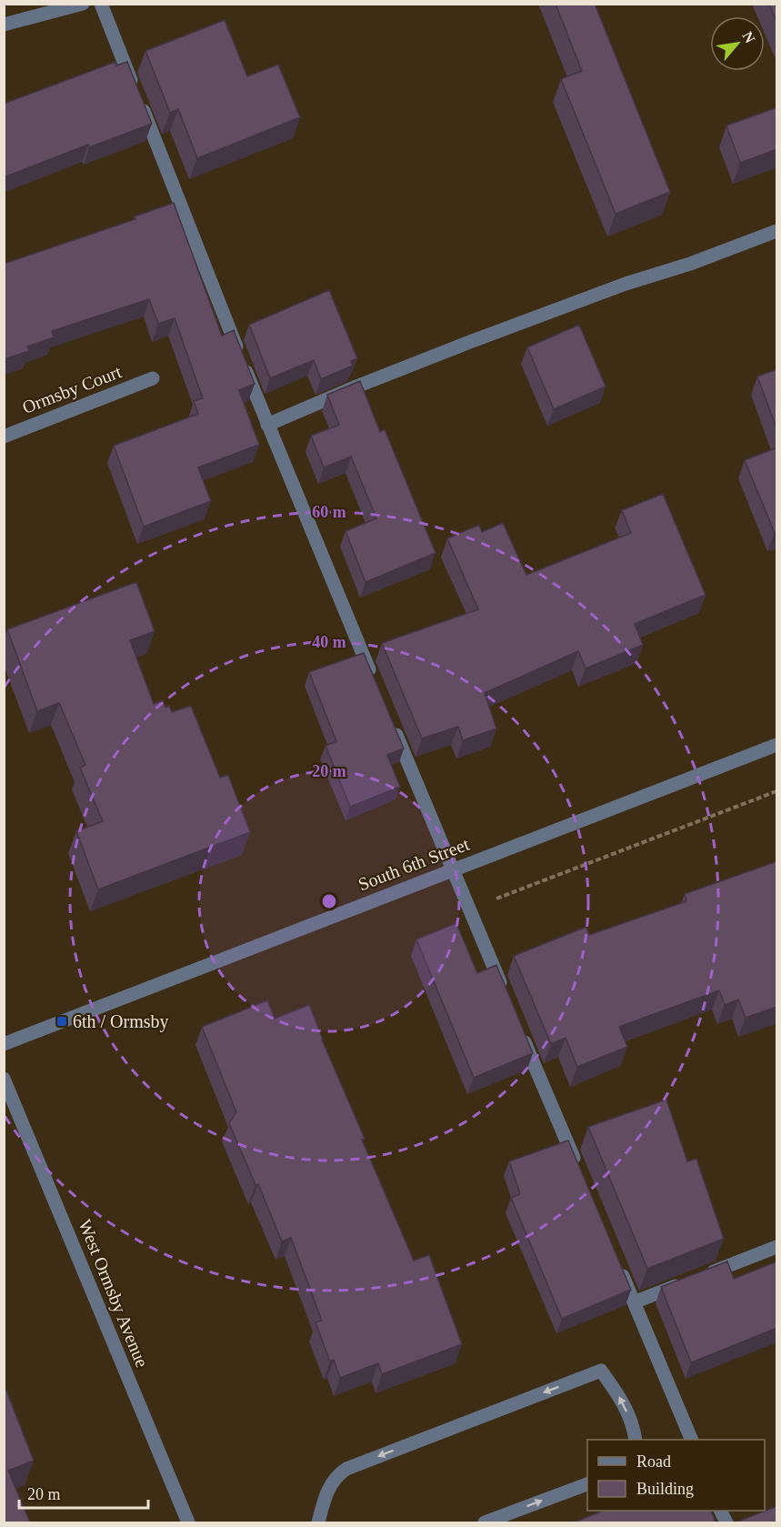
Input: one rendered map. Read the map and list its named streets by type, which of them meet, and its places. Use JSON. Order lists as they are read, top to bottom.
{
  "streets": {
    "street": ["Ormsby Court", "South 6th Street", "West Ormsby Avenue"]
  },
  "places": {
    "transit": ["6th / Ormsby"]
  },
  "legend": ["Road", "Building"],
  "scale_bar": "20 m",
  "north": "top right",
  "rings": ["60 m", "40 m", "20 m"]
}
